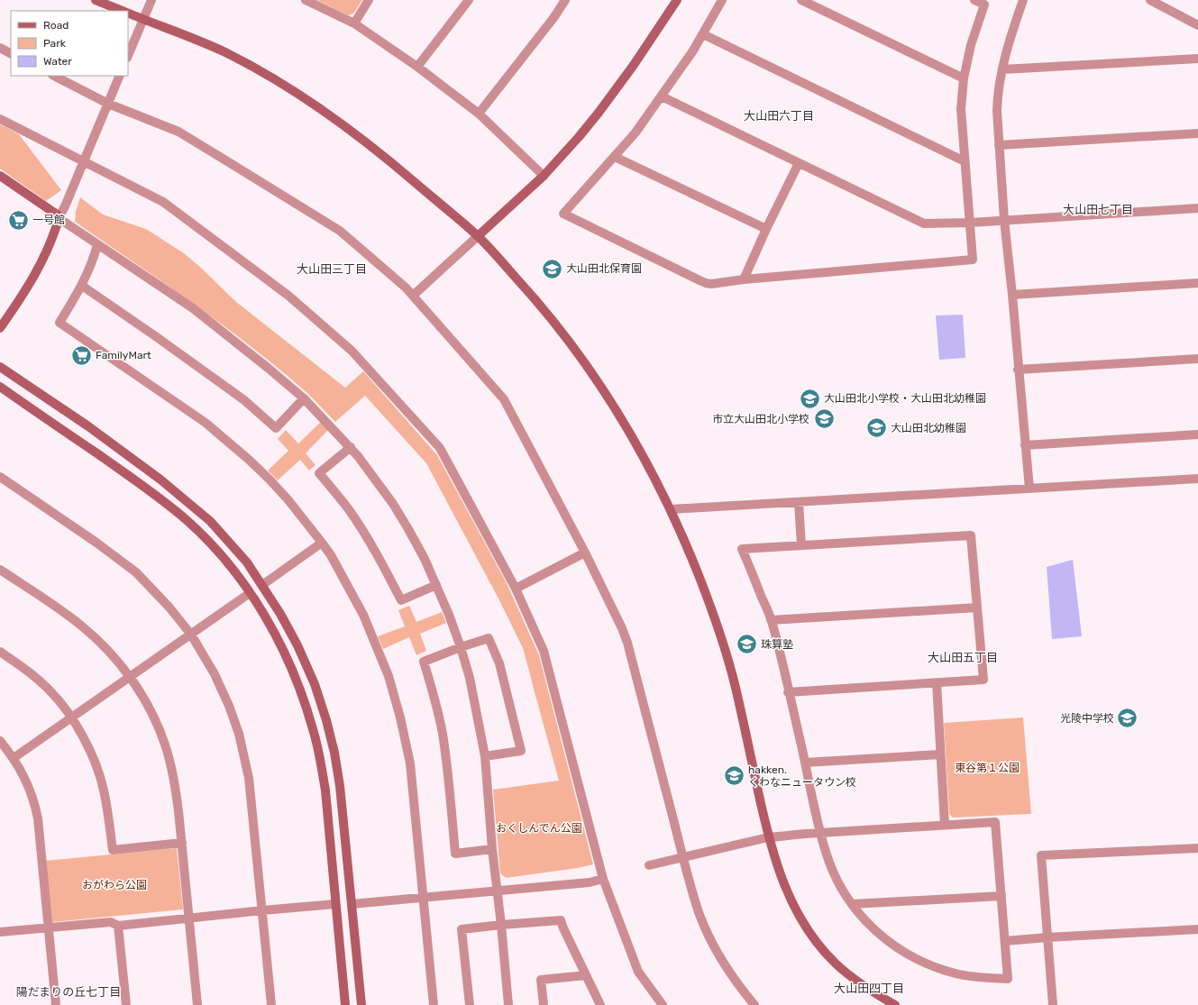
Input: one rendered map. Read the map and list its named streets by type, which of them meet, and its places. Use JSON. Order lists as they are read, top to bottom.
{
  "districts": [
    "大山田六丁目",
    "大山田七丁目",
    "大山田三丁目",
    "大山田五丁目",
    "大山田四丁目",
    "陽だまりの丘七丁目"
  ],
  "parks": ["東谷第１公園", "おくしんでん公園", "おがわら公園"],
  "places": {
    "supermarket": ["一号館", "FamilyMart"],
    "school or university": [
      "大山田北保育園",
      "大山田北小学校・大山田北幼稚園",
      "市立大山田北小学校",
      "大山田北幼稚園",
      "珠算塾",
      "光陵中学校",
      "hakken. くわなニュータウン校"
    ]
  },
  "legend": ["Road", "Park", "Water"]
}
